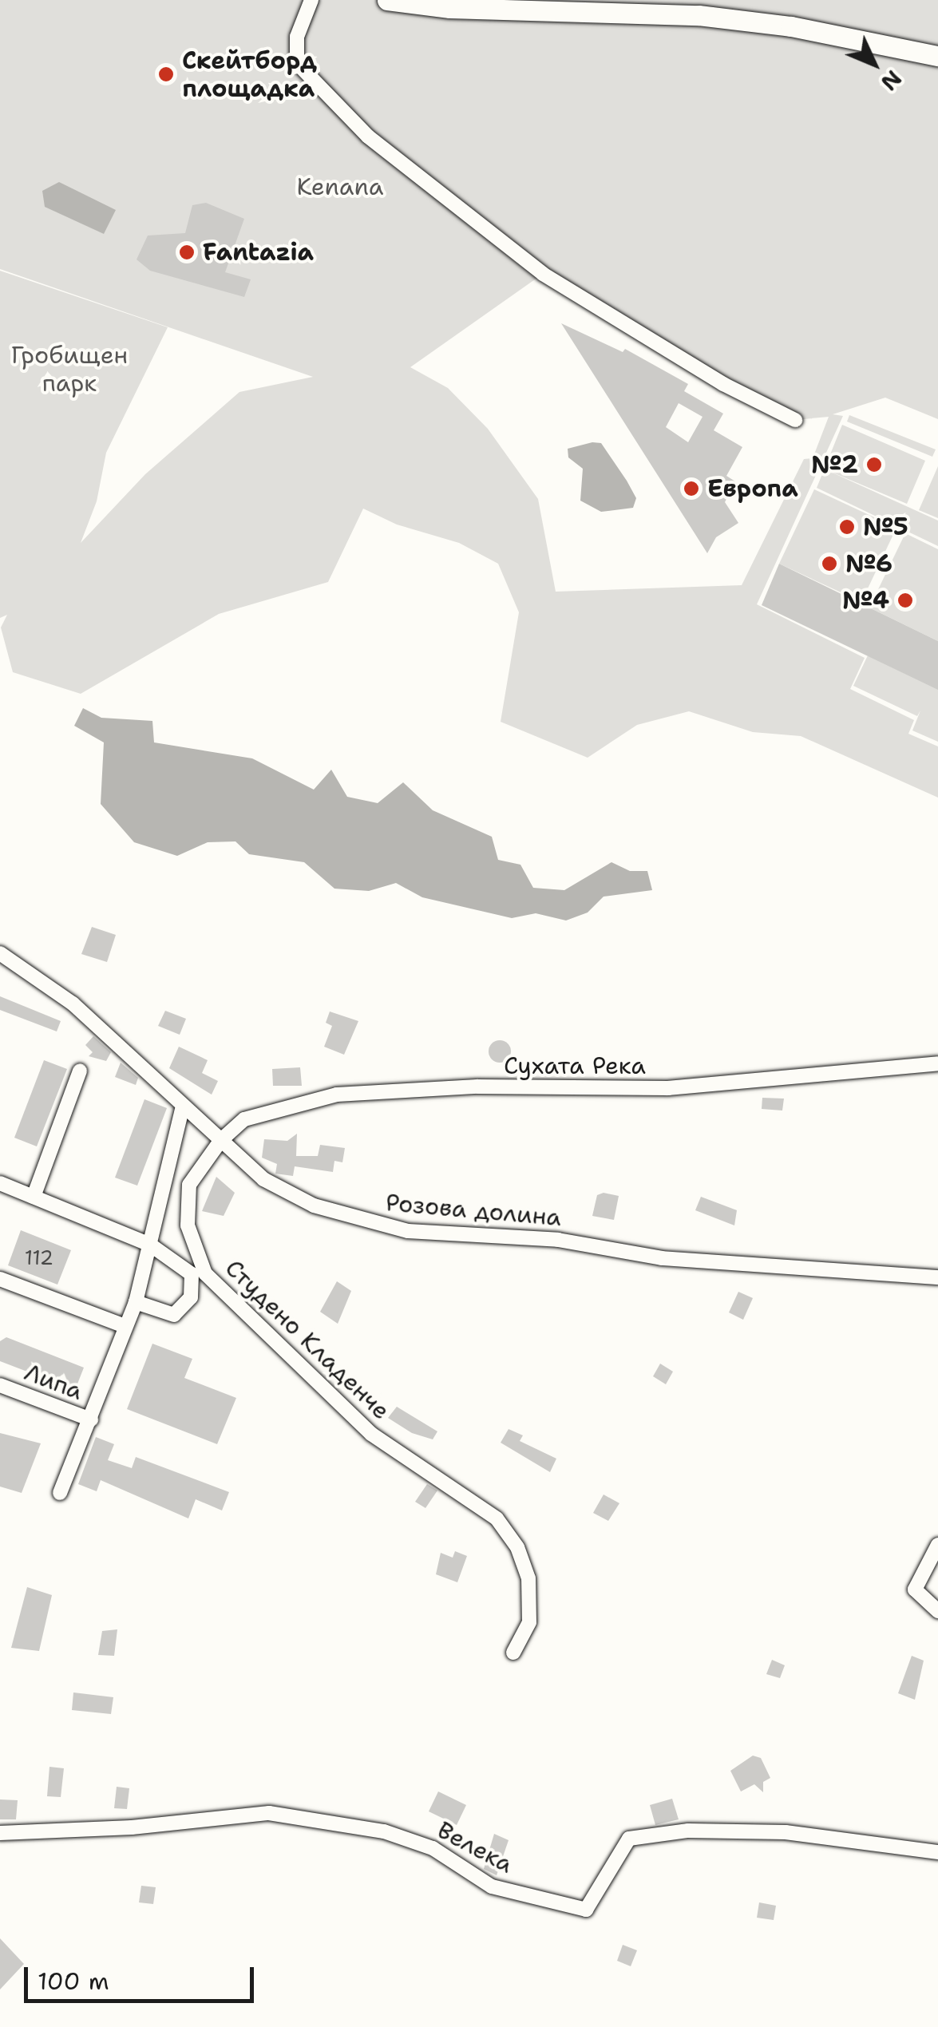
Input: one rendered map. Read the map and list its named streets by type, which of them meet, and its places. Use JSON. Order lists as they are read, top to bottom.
{
  "streets": {
    "street": [
      "Сухата Река",
      "Розова долина",
      "Студено Кладенче",
      "Липа",
      "Велека"
    ]
  },
  "crossings": [
    ["Сухата Река", "Розова долина"],
    ["Сухата Река", "Студено Кладенче"],
    ["Розова долина", "Студено Кладенче"]
  ],
  "parks": ["Kenana", "Гробищен парк"],
  "places": [
    "Скейтборд площадка",
    "Fantazia",
    "№2",
    "Европа",
    "№5",
    "№6",
    "№4"
  ],
  "house_numbers": ["112"],
  "scale_bar": "100 m",
  "north": "bottom right"
}
